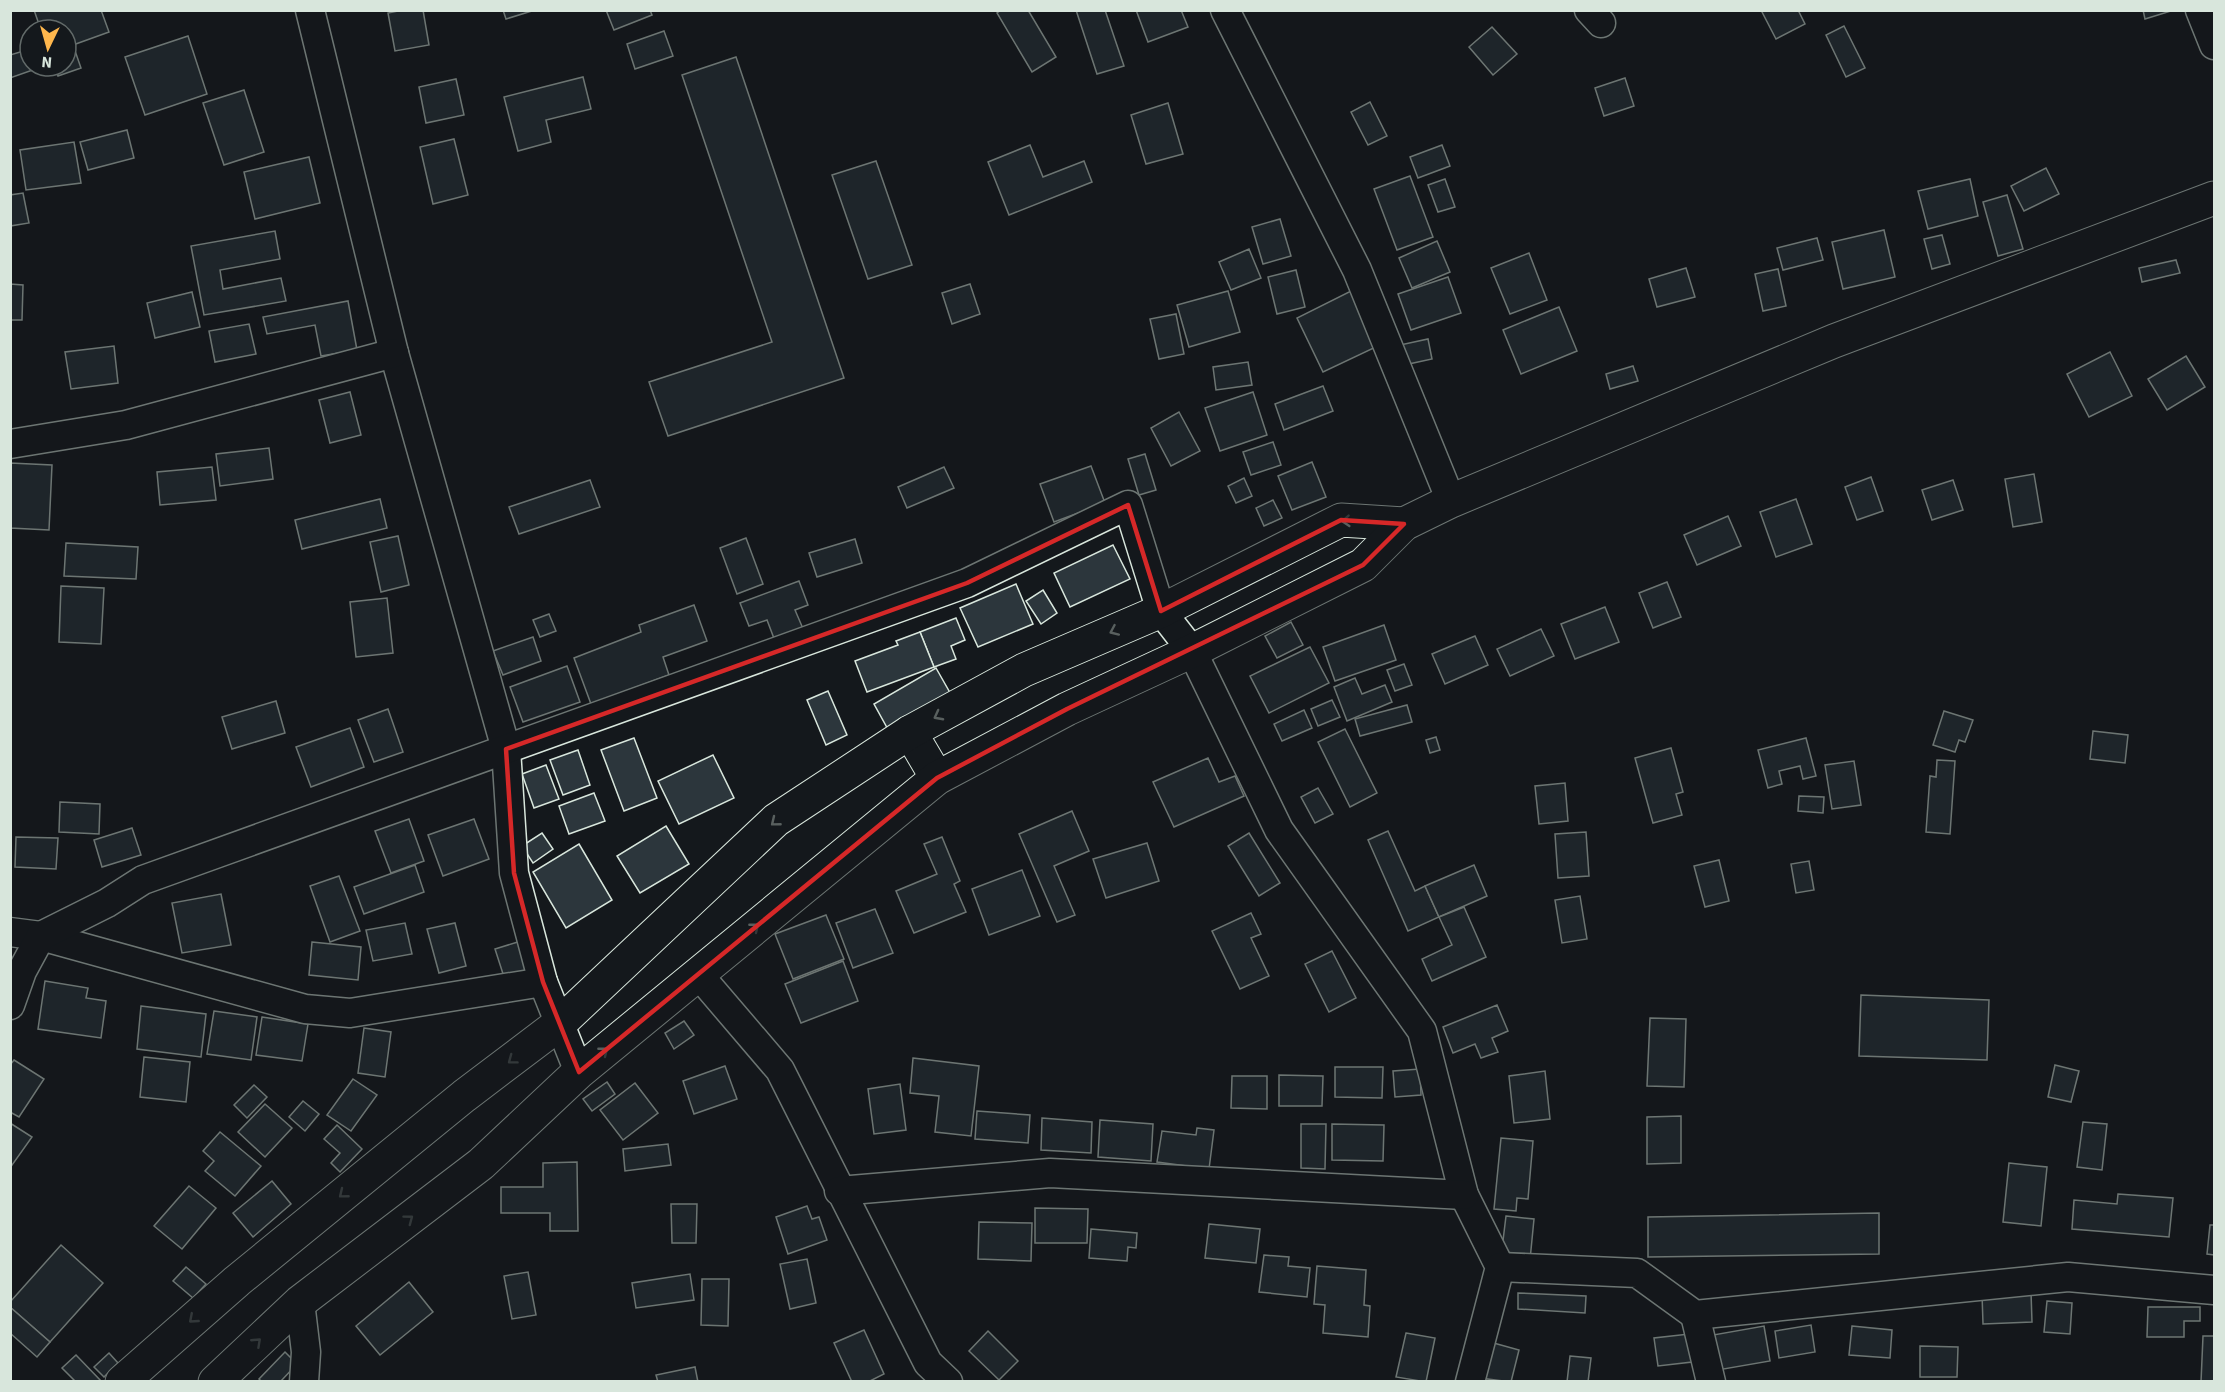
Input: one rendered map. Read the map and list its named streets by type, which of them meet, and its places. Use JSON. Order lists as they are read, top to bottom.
{
  "north": "bottom"
}
